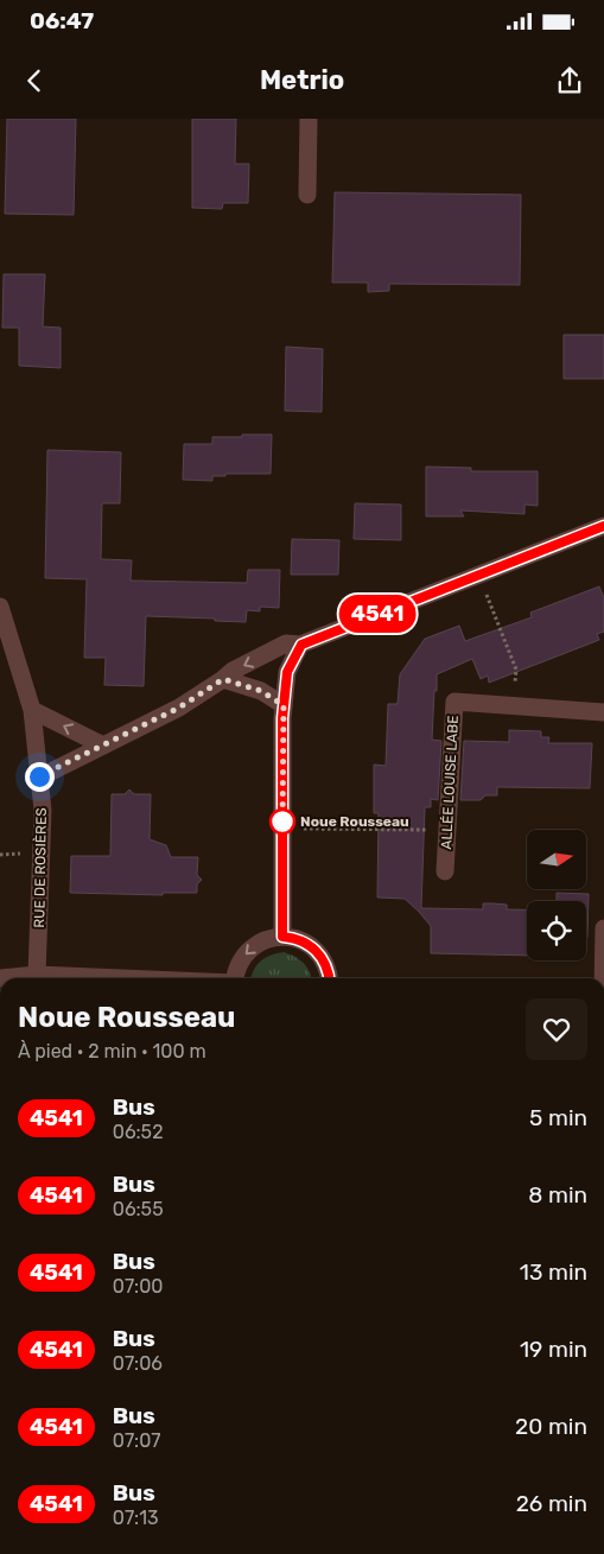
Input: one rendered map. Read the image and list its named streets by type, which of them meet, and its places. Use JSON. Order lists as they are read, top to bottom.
{
  "streets": {
    "street": ["ALLÉE LOUISE LABE", "RUE DE ROSIÈRES"]
  },
  "places": ["Noue Rousseau"],
  "lines": ["bus line 4541"],
  "north": "right",
  "page": {
    "status": "06:47",
    "header": "Metrio",
    "on_map": "4541",
    "heading": ["Noue Rousseau", "À pied · 2 min · 100 m"],
    "list": [
      {
        "mark": "4541",
        "name": "Bus",
        "note": "06:52",
        "value": "5 min"
      },
      {
        "mark": "4541",
        "name": "Bus",
        "note": "06:55",
        "value": "8 min"
      },
      {
        "mark": "4541",
        "name": "Bus",
        "note": "07:00",
        "value": "13 min"
      },
      {
        "mark": "4541",
        "name": "Bus",
        "note": "07:06",
        "value": "19 min"
      },
      {
        "mark": "4541",
        "name": "Bus",
        "note": "07:07",
        "value": "20 min"
      },
      {
        "mark": "4541",
        "name": "Bus",
        "note": "07:13",
        "value": "26 min"
      }
    ]
  }
}
